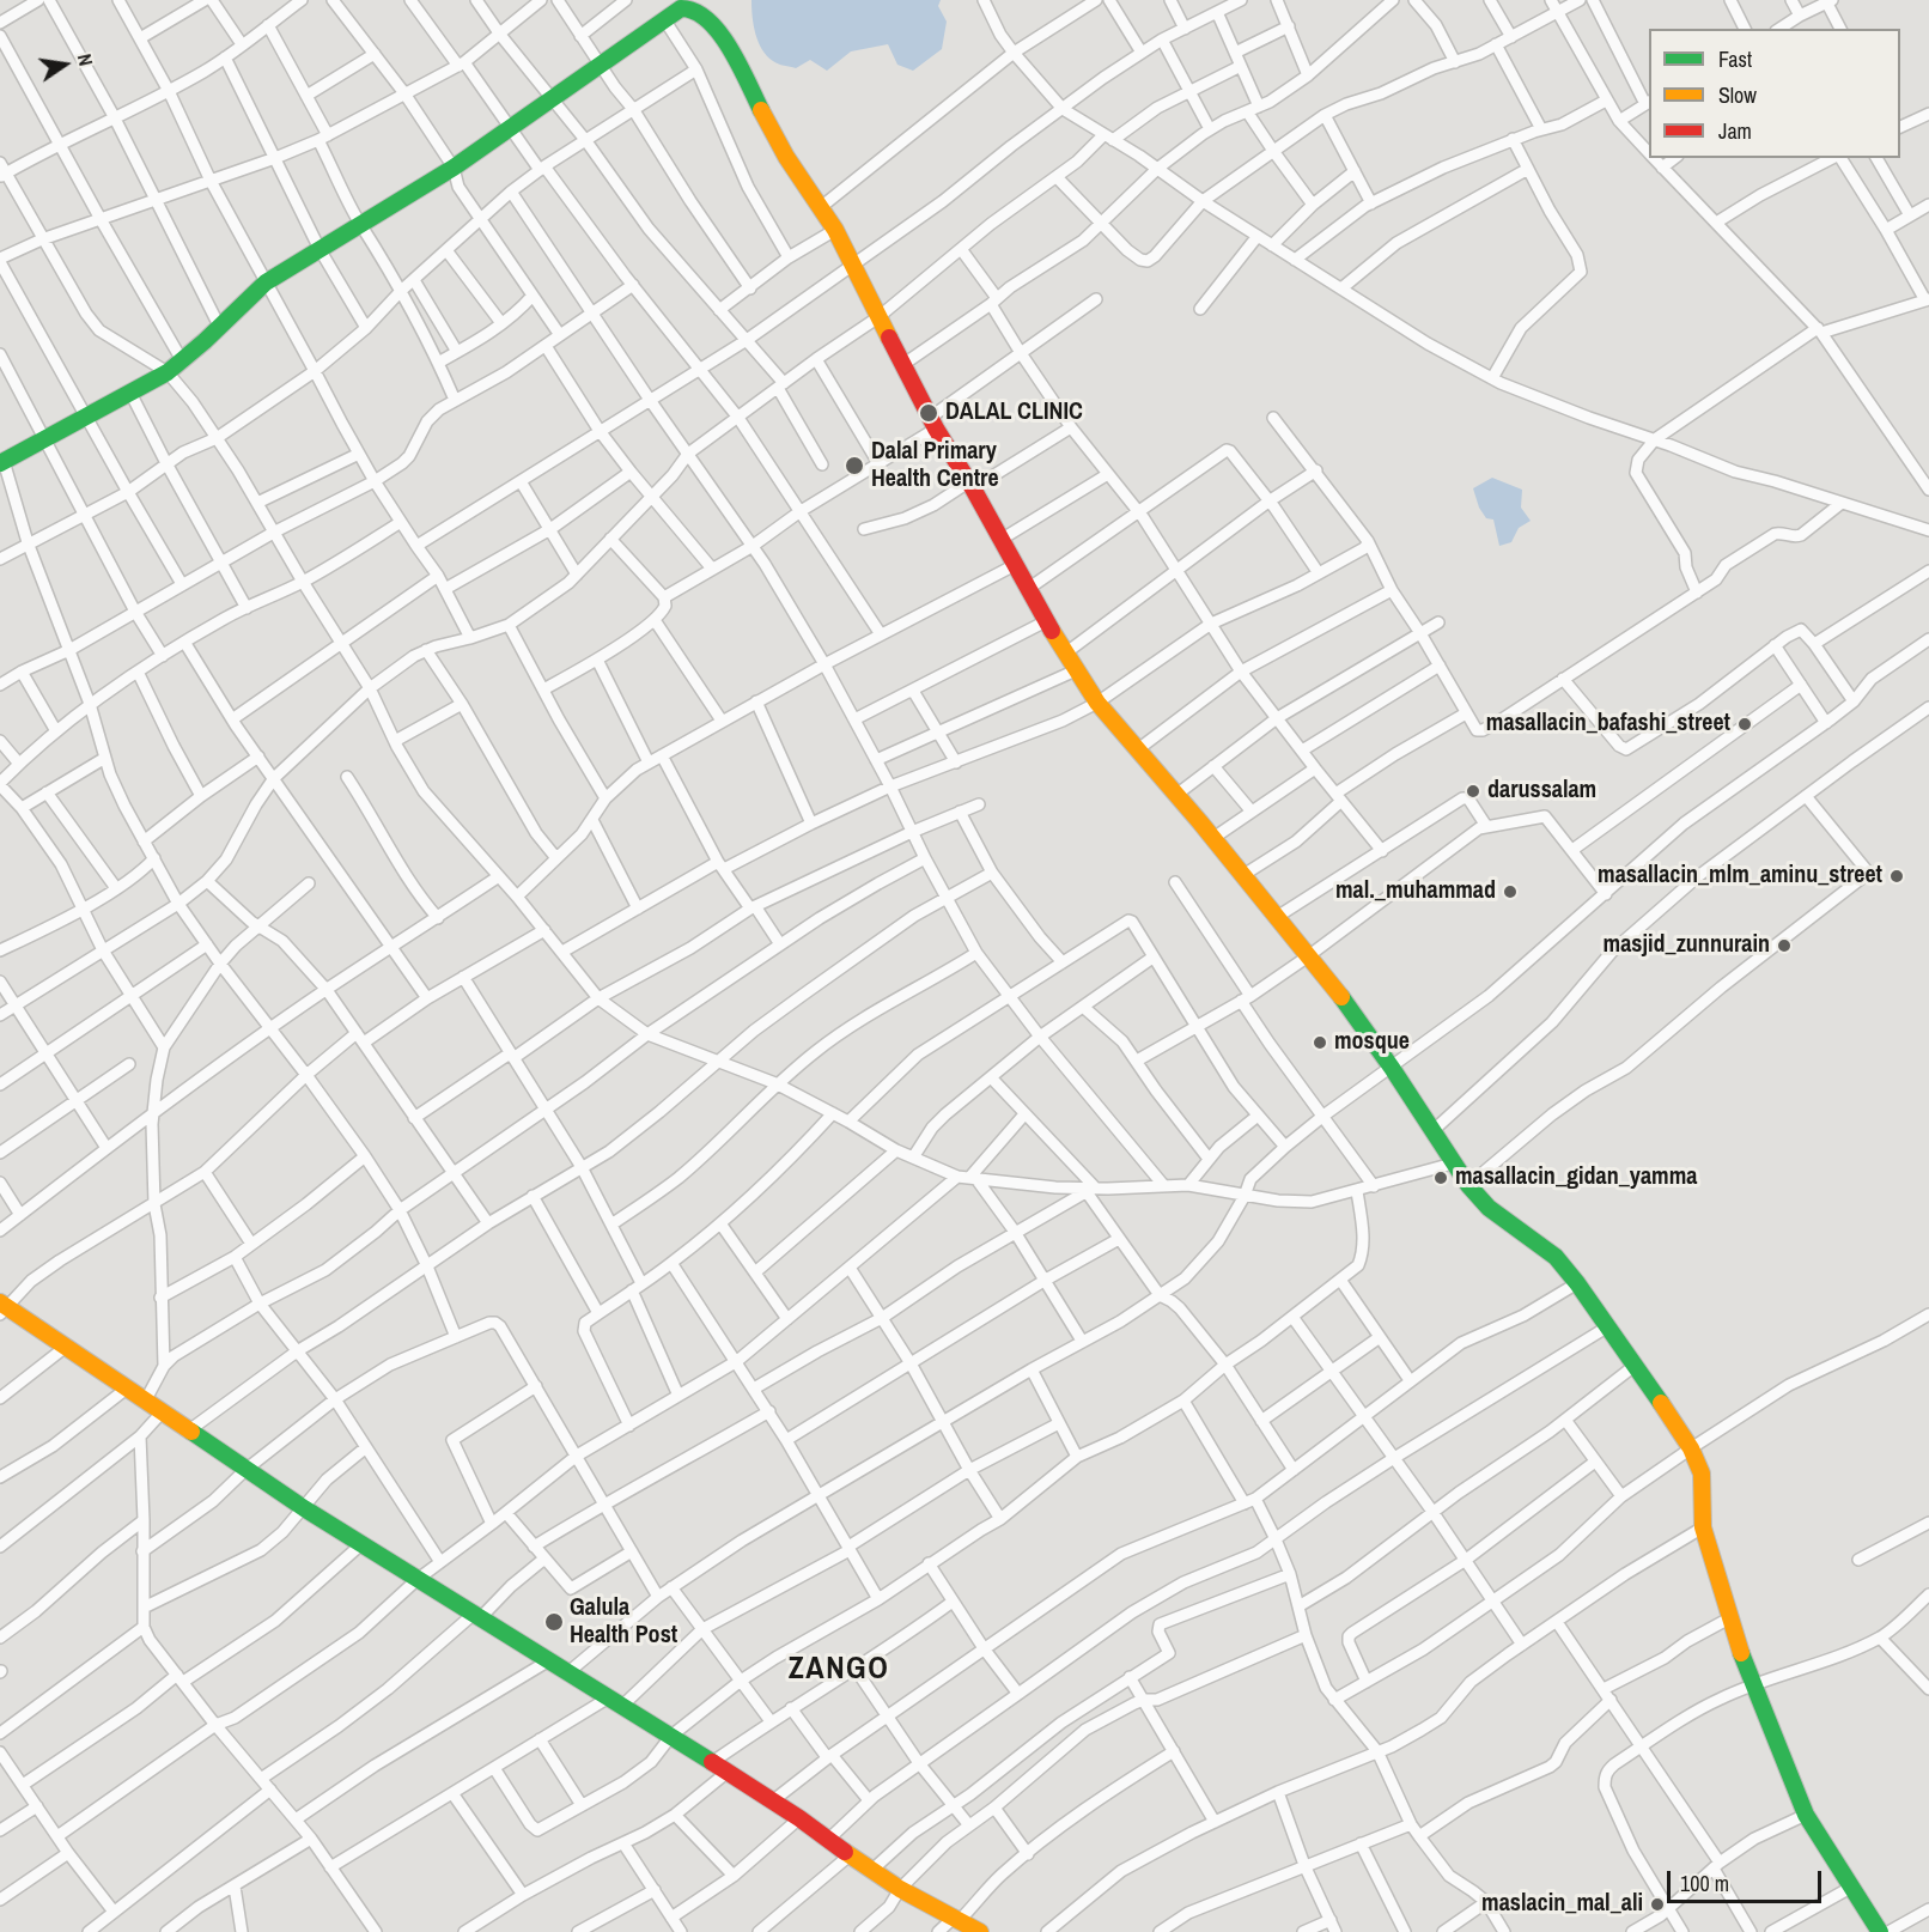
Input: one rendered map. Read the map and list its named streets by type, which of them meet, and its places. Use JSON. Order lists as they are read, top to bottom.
{
  "districts": ["ZANGO"],
  "places": [
    "DALAL CLINIC",
    "Dalal Primary Health Centre",
    "masallacin_bafashi_street",
    "darussalam",
    "masallacin_mlm_aminu_street",
    "mal._muhammad",
    "masjid_zunnurain",
    "mosque",
    "masallacin_gidan_yamma",
    "Galula Health Post",
    "maslacin_mal_ali"
  ],
  "legend": ["Fast", "Slow", "Jam"],
  "scale_bar": "100 m",
  "north": "right"
}
